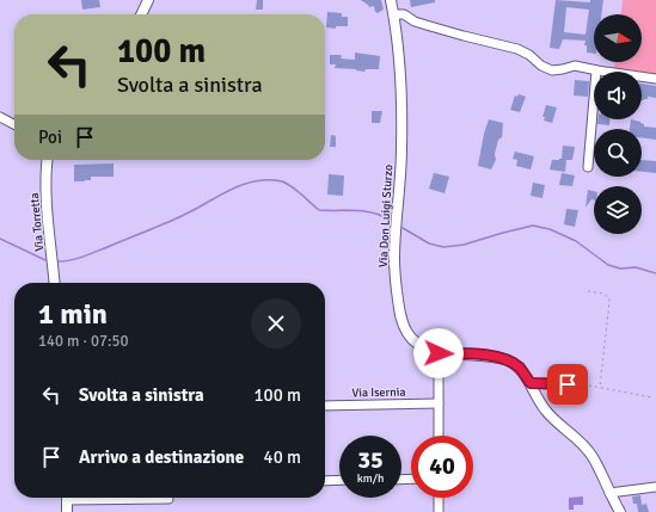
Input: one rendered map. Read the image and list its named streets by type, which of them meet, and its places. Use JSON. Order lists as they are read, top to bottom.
{
  "streets": {
    "street": ["Via Don Luigi Sturzo", "Via Torretta", "Via Isernia"]
  },
  "north": "right",
  "page": {
    "turn": ["100 m", "Svolta a sinistra"],
    "then": "Poi",
    "heading": ["1 min", "140 m · 07:50"],
    "list": [
      {
        "name": "Svolta a sinistra",
        "value": "100 m"
      },
      {
        "name": "Arrivo a destinazione",
        "value": "40 m"
      }
    ],
    "speed": "35 km/h",
    "limit": "40"
  }
}
